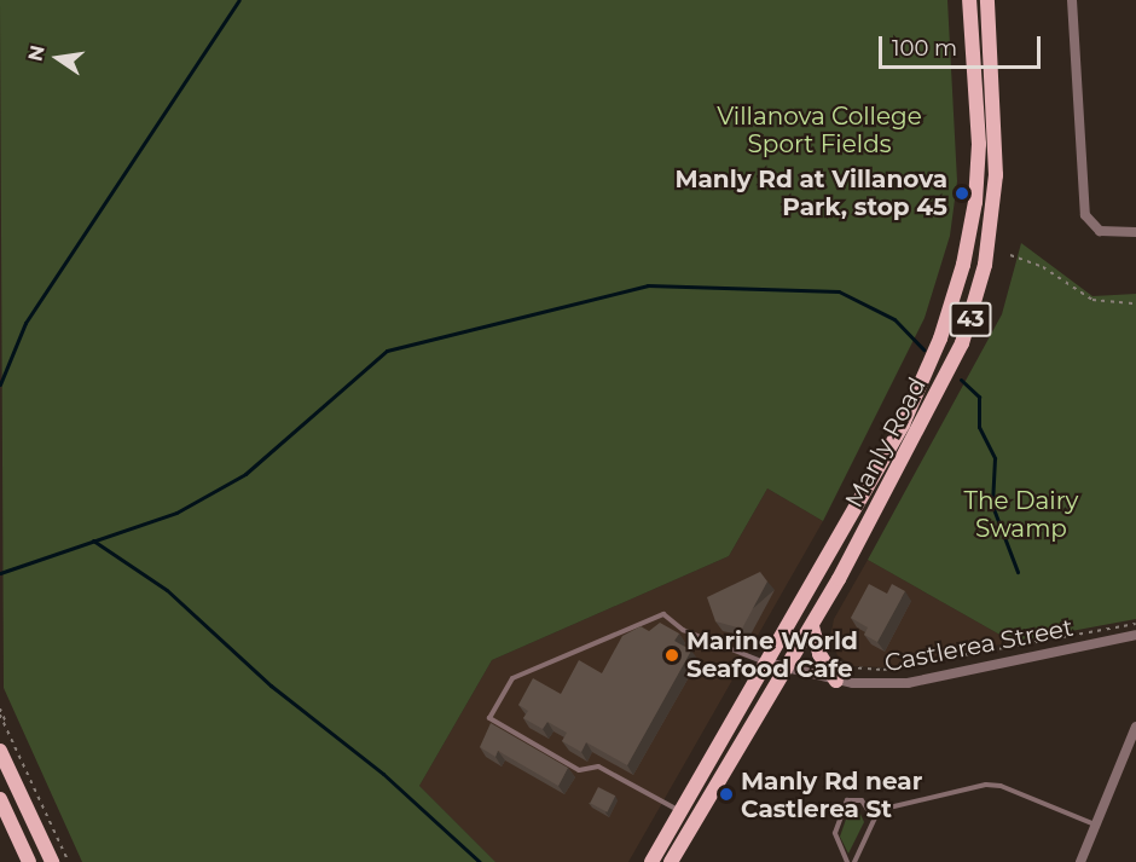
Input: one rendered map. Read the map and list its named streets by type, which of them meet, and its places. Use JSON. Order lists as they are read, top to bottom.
{
  "streets": {
    "main road": ["43", "Manly Road"],
    "street": ["Castlerea Street"]
  },
  "crossings": [
    ["Manly Road", "Castlerea Street"]
  ],
  "parks": ["Villanova College Sport Fields", "The Dairy Swamp"],
  "places": ["Manly Rd at Villanova Park, stop 45", "Marine World Seafood Cafe", "Manly Rd near Castlerea St"],
  "scale_bar": "100 m",
  "north": "left"
}
